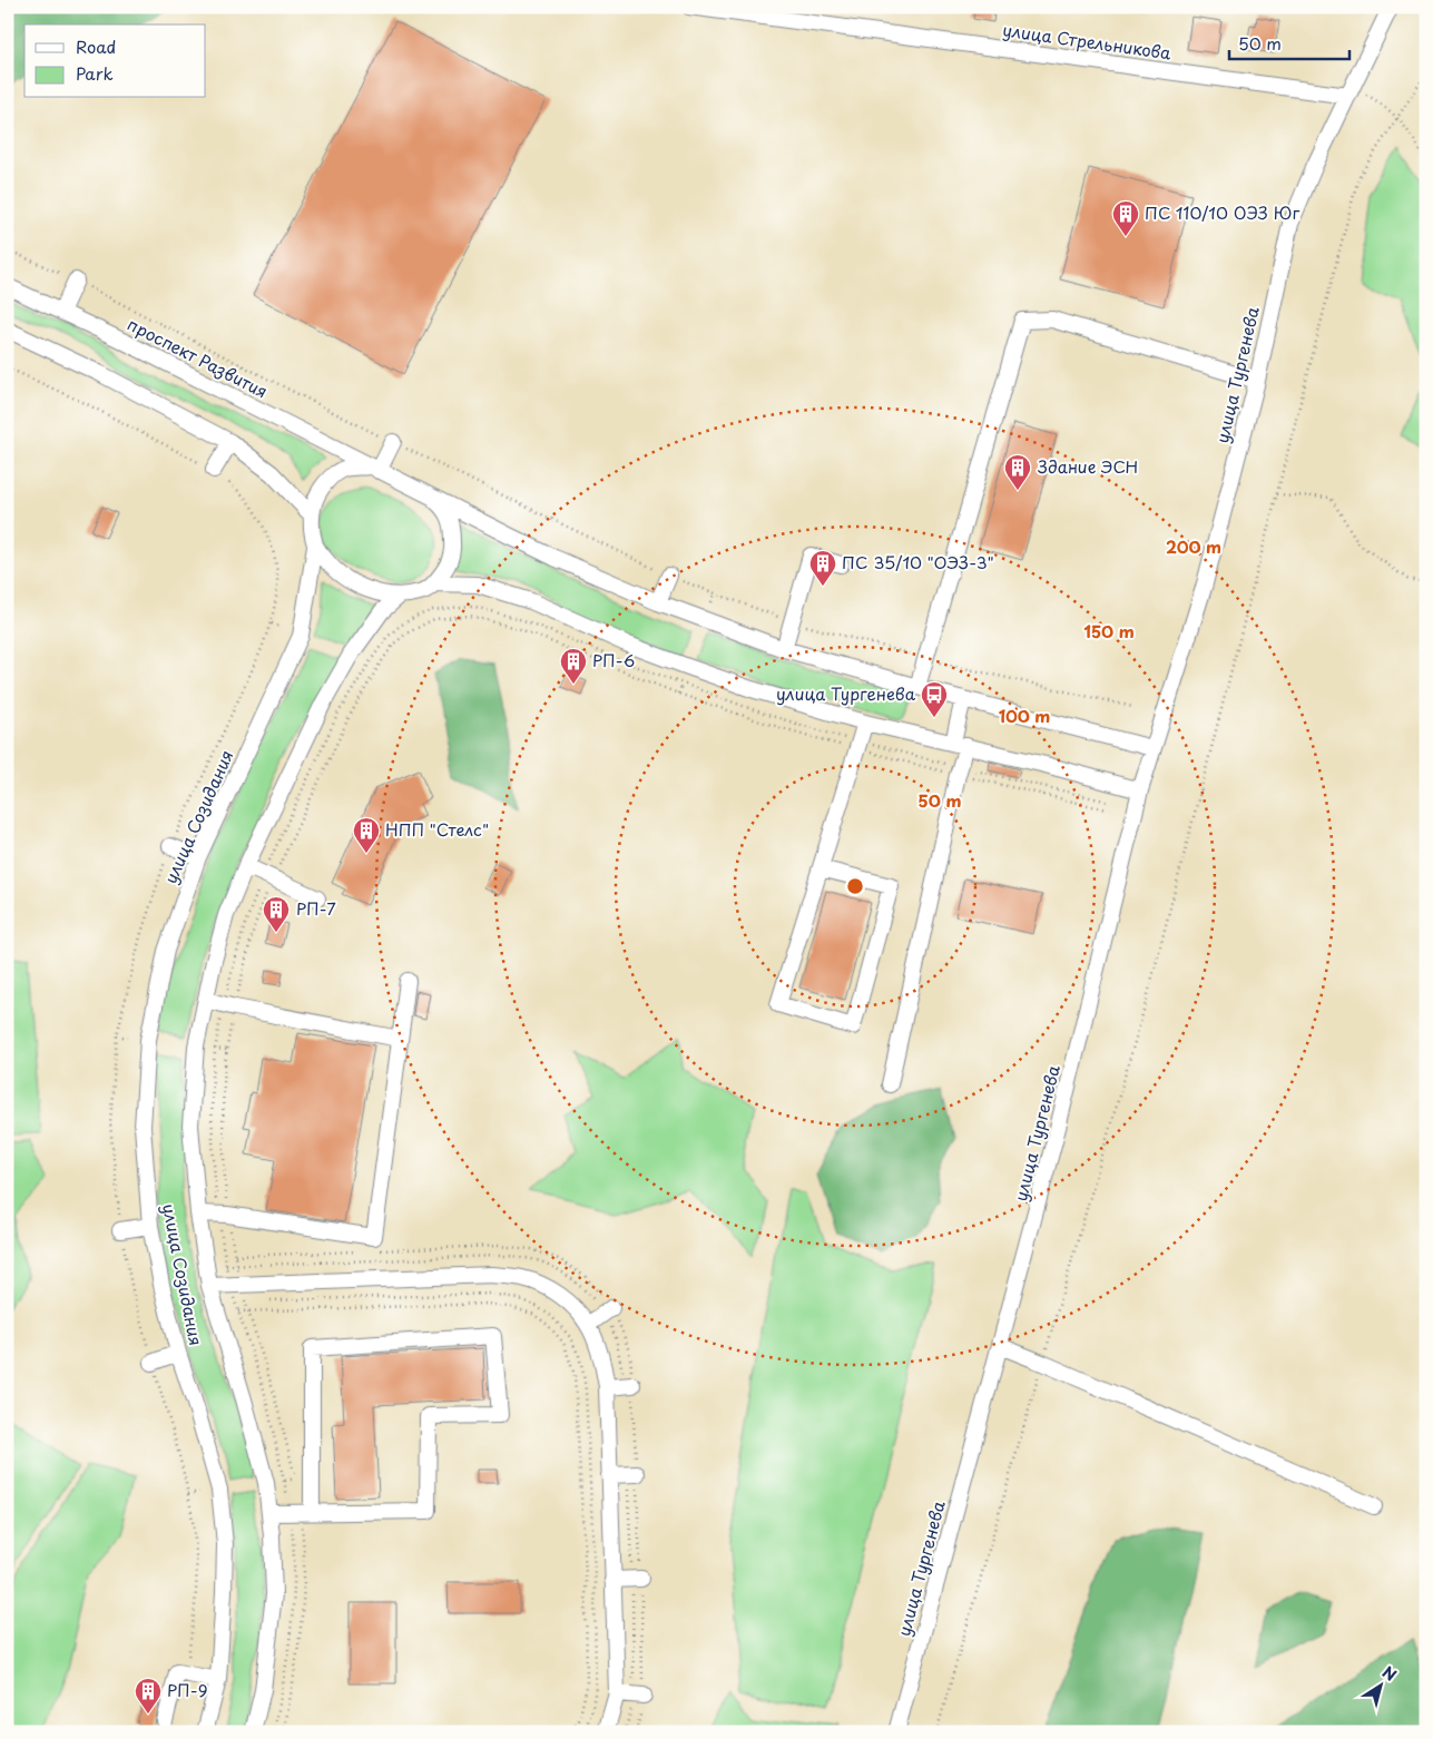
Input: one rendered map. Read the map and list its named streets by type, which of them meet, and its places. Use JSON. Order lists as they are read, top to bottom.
{
  "streets": {
    "street": [
      "улица Стрельникова",
      "проспект Развития",
      "улица Тургенева",
      "улица Созидания"
    ]
  },
  "crossings": [
    ["улица Стрельникова", "улица Тургенева"],
    ["проспект Развития", "улица Созидания"]
  ],
  "places": {
    "building": [
      "ПС 110/10 ОЭЗ Юг",
      "Здание ЭСН",
      "ПС 35/10 \"ОЭЗ-3\"",
      "РП-6",
      "НПП \"Стелс\"",
      "РП-7",
      "РП-9"
    ],
    "bus stop": ["улица Тургенева"]
  },
  "legend": ["Road", "Park"],
  "scale_bar": "50 m",
  "north": "top right",
  "rings": [
    "200 m",
    "150 m",
    "100 m",
    "50 m"
  ]
}
